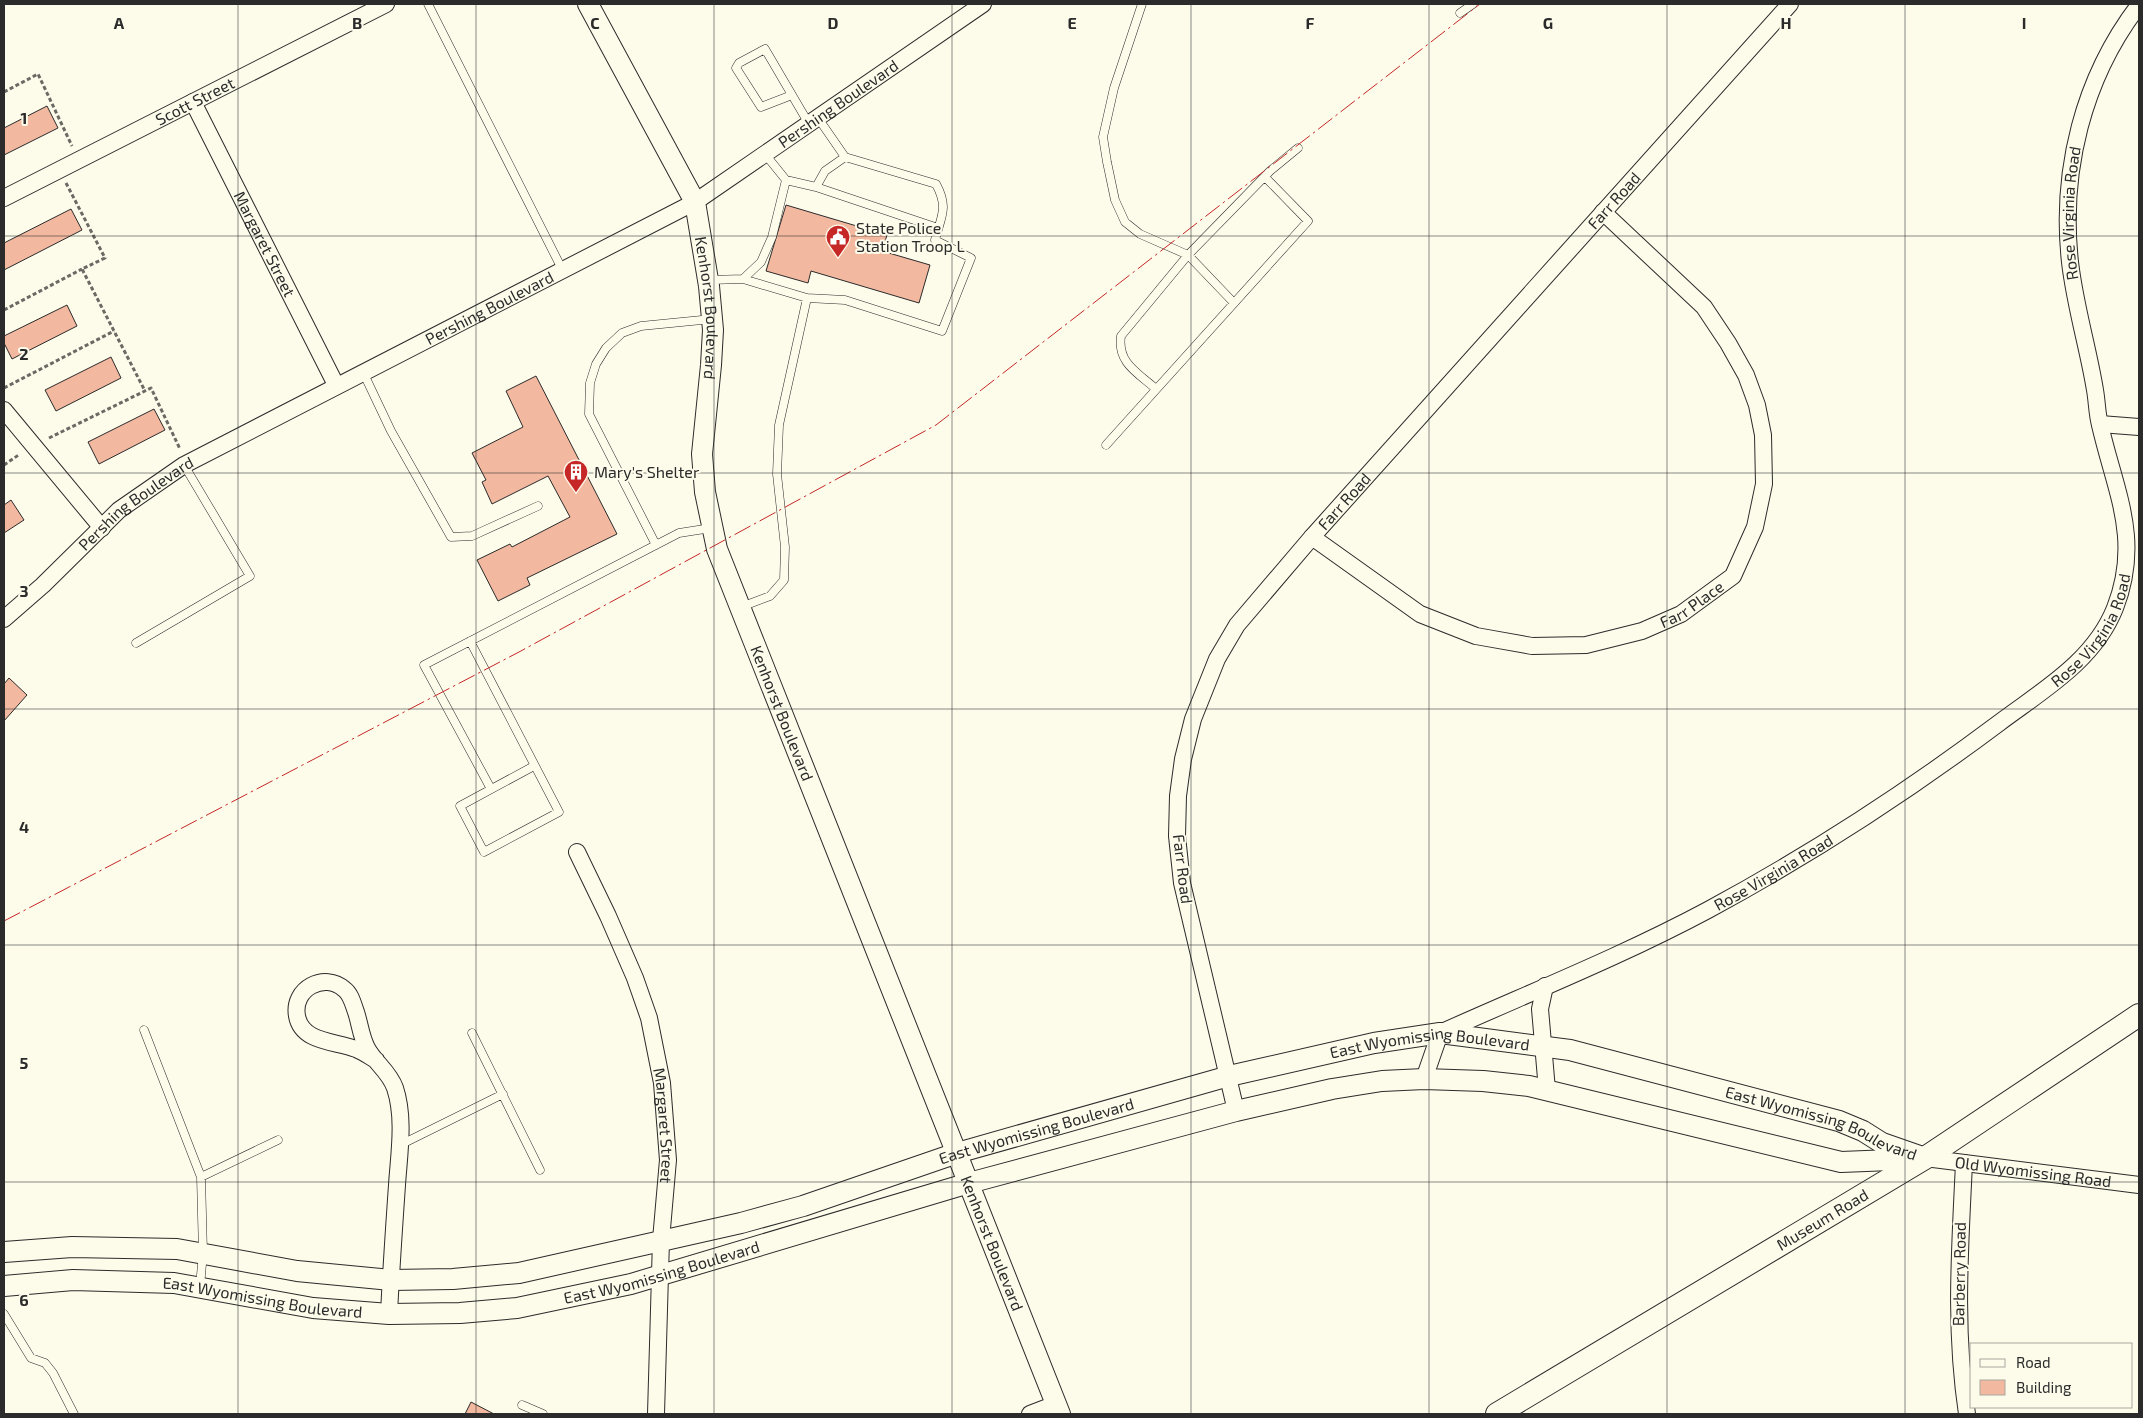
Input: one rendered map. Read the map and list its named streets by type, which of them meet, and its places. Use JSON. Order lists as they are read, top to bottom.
{
  "streets": {
    "main road": ["Museum Road"],
    "street": [
      "Scott Street",
      "Pershing Boulevard",
      "Farr Road",
      "Rose Virginia Road",
      "Margaret Street",
      "Kenhorst Boulevard",
      "Farr Place",
      "East Wyomissing Boulevard",
      "Old Wyomissing Road",
      "Barberry Road"
    ]
  },
  "crossings": [
    ["Scott Street", "Margaret Street"],
    ["Pershing Boulevard", "Margaret Street"],
    ["Pershing Boulevard", "Kenhorst Boulevard"],
    ["Farr Road", "Farr Place"],
    ["Farr Road", "East Wyomissing Boulevard"],
    ["Rose Virginia Road", "East Wyomissing Boulevard"],
    ["Margaret Street", "East Wyomissing Boulevard"],
    ["Kenhorst Boulevard", "East Wyomissing Boulevard"],
    ["East Wyomissing Boulevard", "Old Wyomissing Road"],
    ["East Wyomissing Boulevard", "Museum Road"],
    ["Old Wyomissing Road", "Museum Road"],
    ["Old Wyomissing Road", "Barberry Road"]
  ],
  "places": {
    "public building": ["State Police Station Troop L"],
    "building": ["Mary's Shelter"]
  },
  "legend": ["Road", "Building"],
  "grid": {
    "columns": [
      "A",
      "B",
      "C",
      "D",
      "E",
      "F",
      "G",
      "H",
      "I"
    ],
    "rows": [
      "1",
      "2",
      "3",
      "4",
      "5",
      "6"
    ]
  }
}
